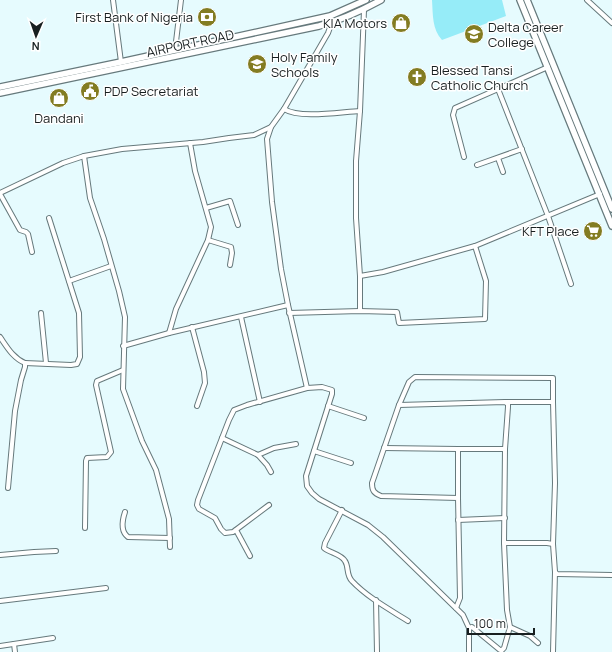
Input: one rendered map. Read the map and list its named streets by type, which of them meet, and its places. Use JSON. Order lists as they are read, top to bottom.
{
  "streets": {
    "main road": ["AIRPORT ROAD"]
  },
  "places": {
    "bank": ["First Bank of Nigeria"],
    "shop": ["KIA Motors", "Dandani"],
    "school or university": ["Delta Career College", "Holy Family Schools"],
    "church": ["Blessed Tansi Catholic Church"],
    "public building": ["PDP Secretariat"],
    "supermarket": ["KFT Place"]
  },
  "scale_bar": "100 m",
  "north": "bottom"
}
